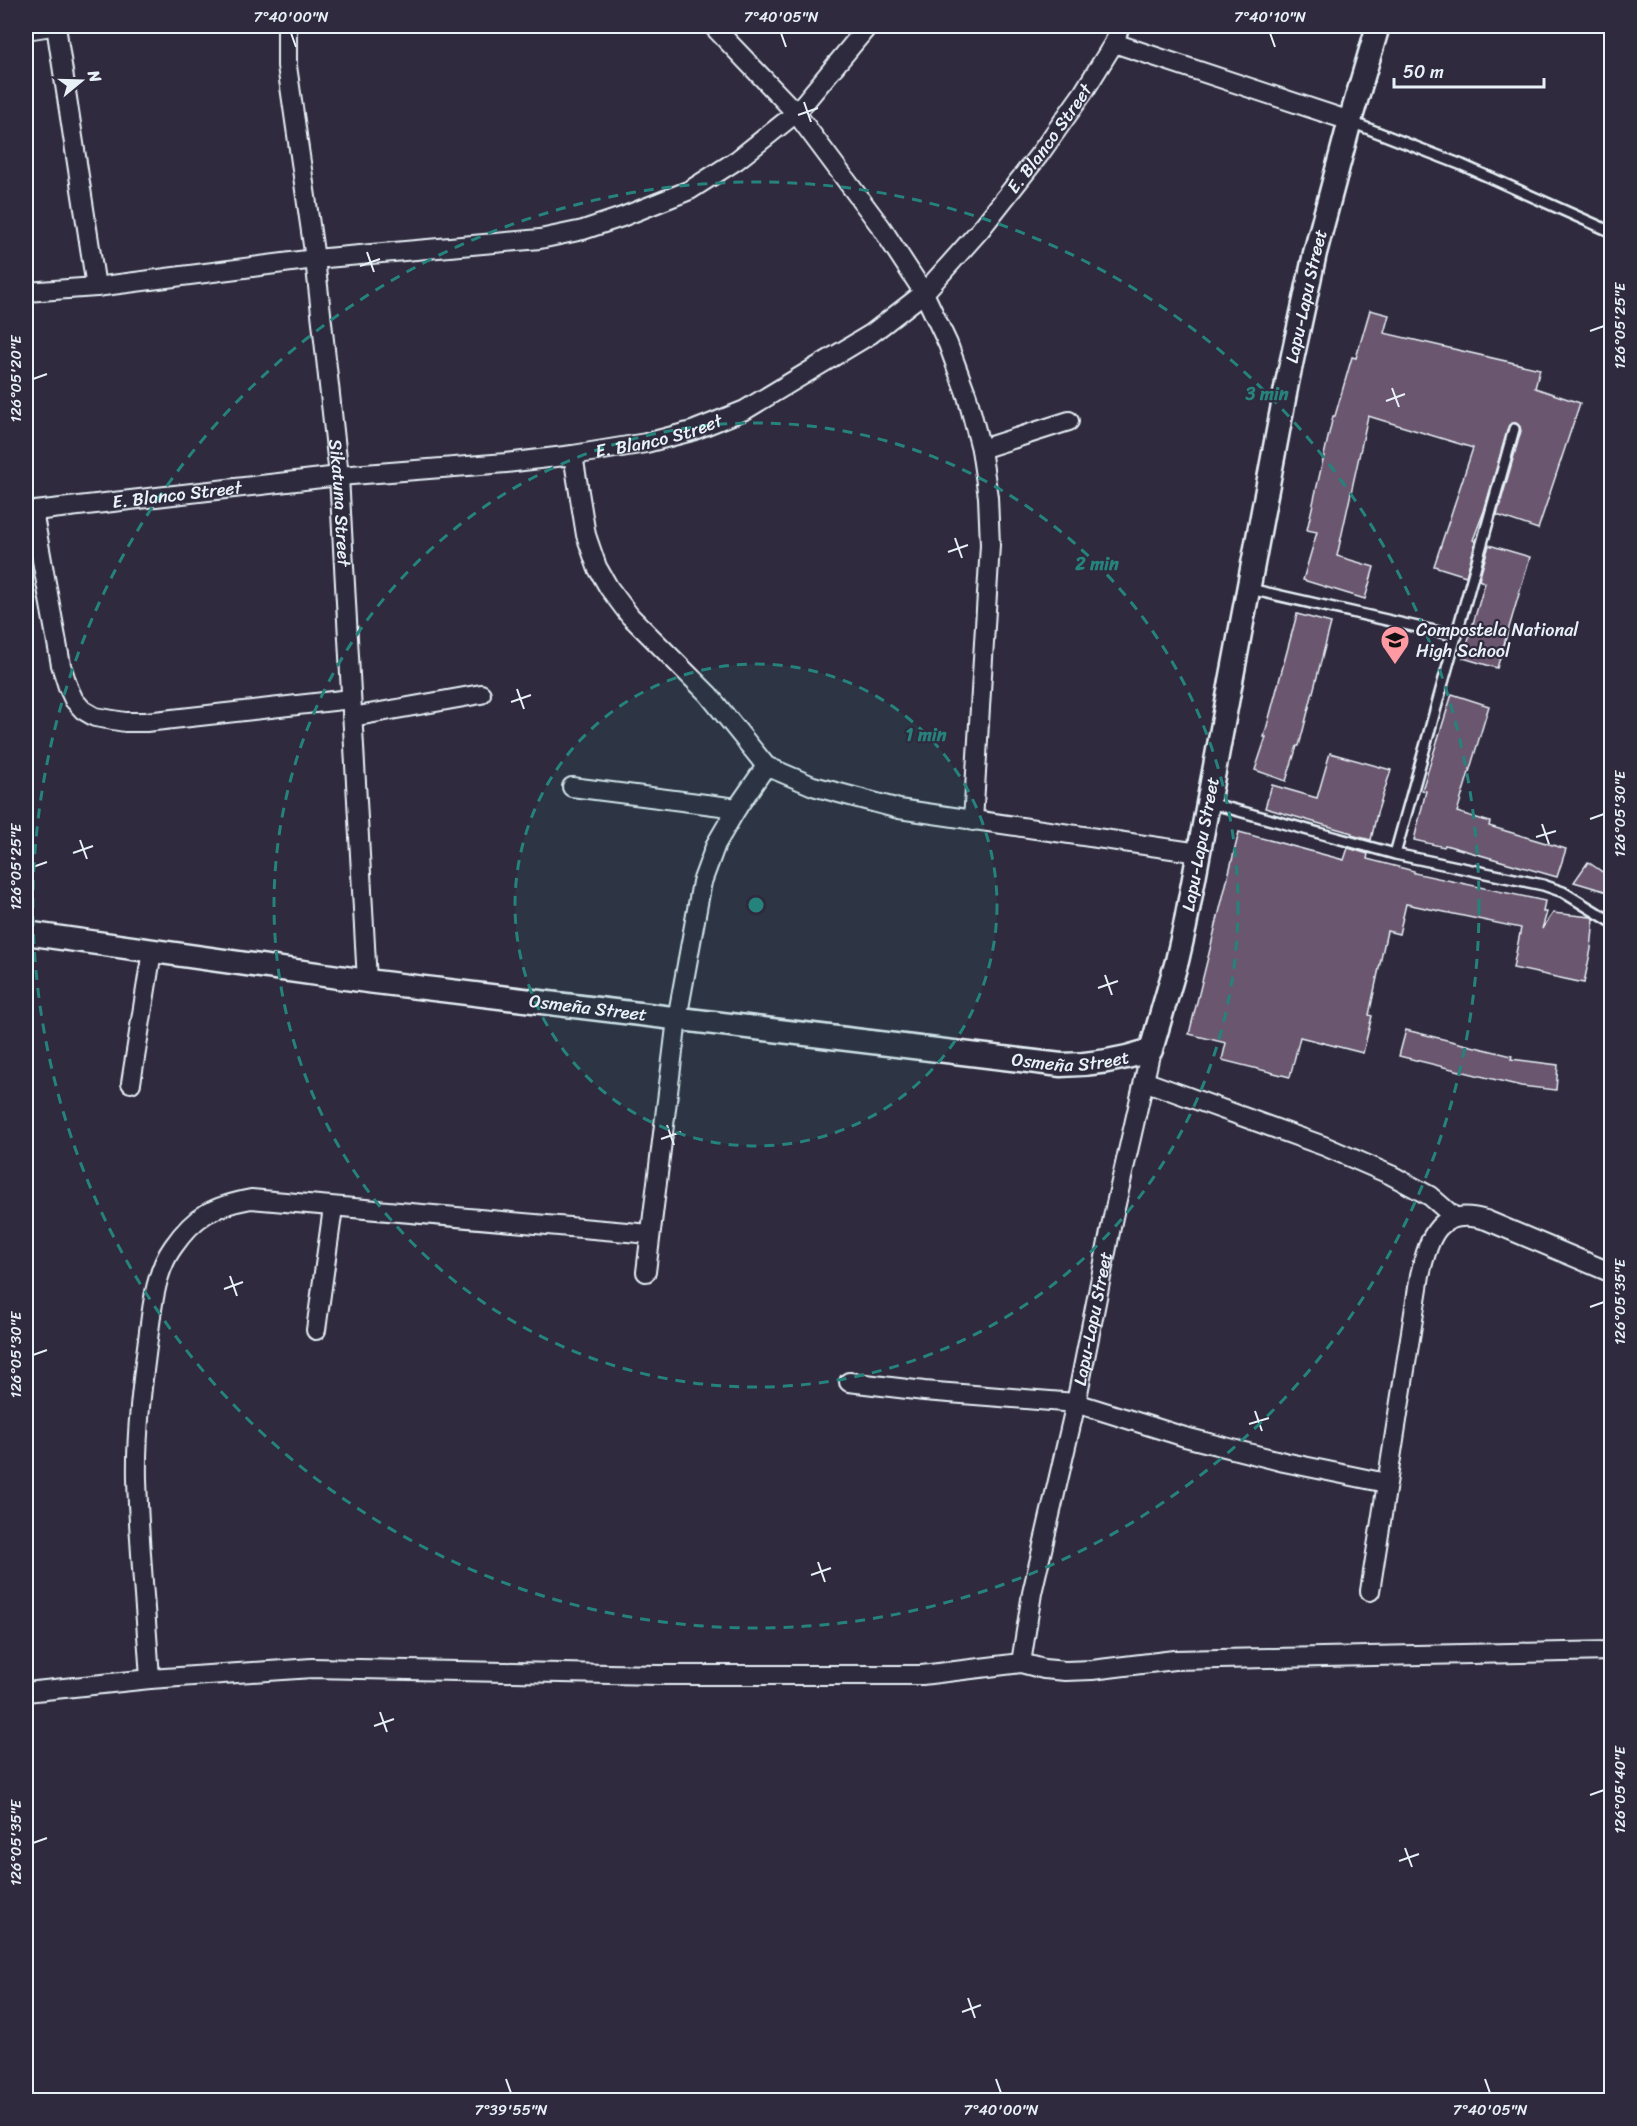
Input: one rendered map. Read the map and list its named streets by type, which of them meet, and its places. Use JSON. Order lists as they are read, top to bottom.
{
  "streets": {
    "street": [
      "E. Blanco Street",
      "Lapu-Lapu Street",
      "Sikatuna Street",
      "Osmeña Street"
    ]
  },
  "crossings": [
    ["E. Blanco Street", "Sikatuna Street"],
    ["Lapu-Lapu Street", "Osmeña Street"],
    ["Sikatuna Street", "Osmeña Street"]
  ],
  "places": {
    "school or university": ["Compostela National High School"]
  },
  "scale_bar": "50 m",
  "north": "right",
  "coordinates": [
    "7°40'00\"N",
    "7°40'05\"N",
    "7°40'10\"N",
    "126°05'25\"E",
    "126°05'20\"E",
    "126°05'30\"E",
    "126°05'35\"E",
    "126°05'40\"E",
    "7°39'55\"N"
  ],
  "rings": ["3 min", "2 min", "1 min"]
}
